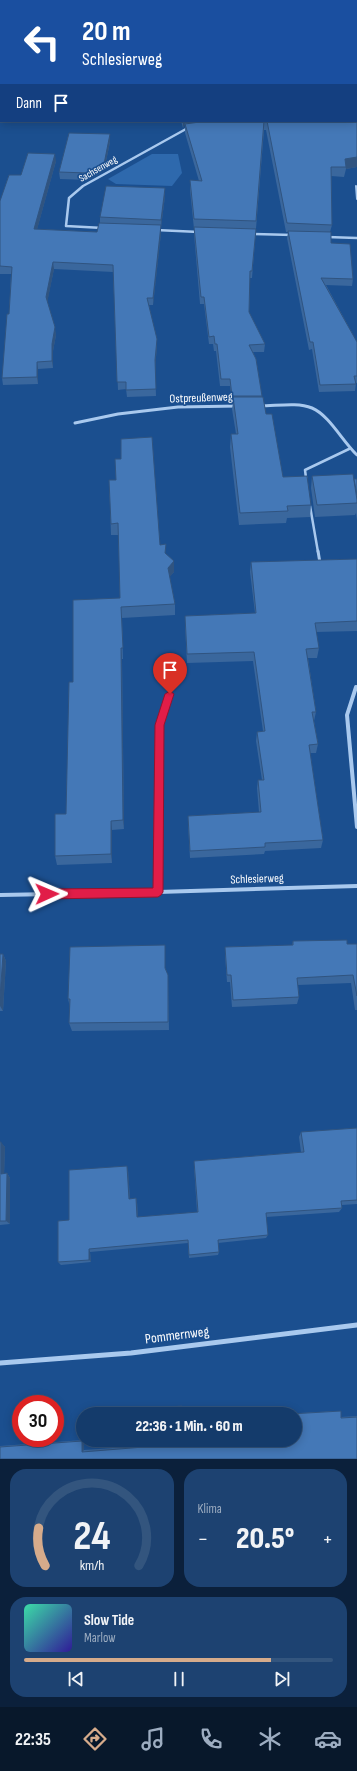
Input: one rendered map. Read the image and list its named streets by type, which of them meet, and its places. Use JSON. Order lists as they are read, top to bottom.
{
  "streets": {
    "street": [
      "Sachsenweg",
      "Ostpreußenweg",
      "Schlesierweg",
      "Pommernweg"
    ]
  },
  "page": {
    "turn": ["20 m", "Schlesierweg"],
    "then": "Dann",
    "limit": "30",
    "trip": "22:36 · 1 Min. · 60 m",
    "tile": "Klima",
    "heat": ["−", "20.5°", "+"],
    "song": ["Slow Tide", "Marlow"],
    "tabs": "22:35",
    "gauge": ["24", "km/h"]
  }
}
